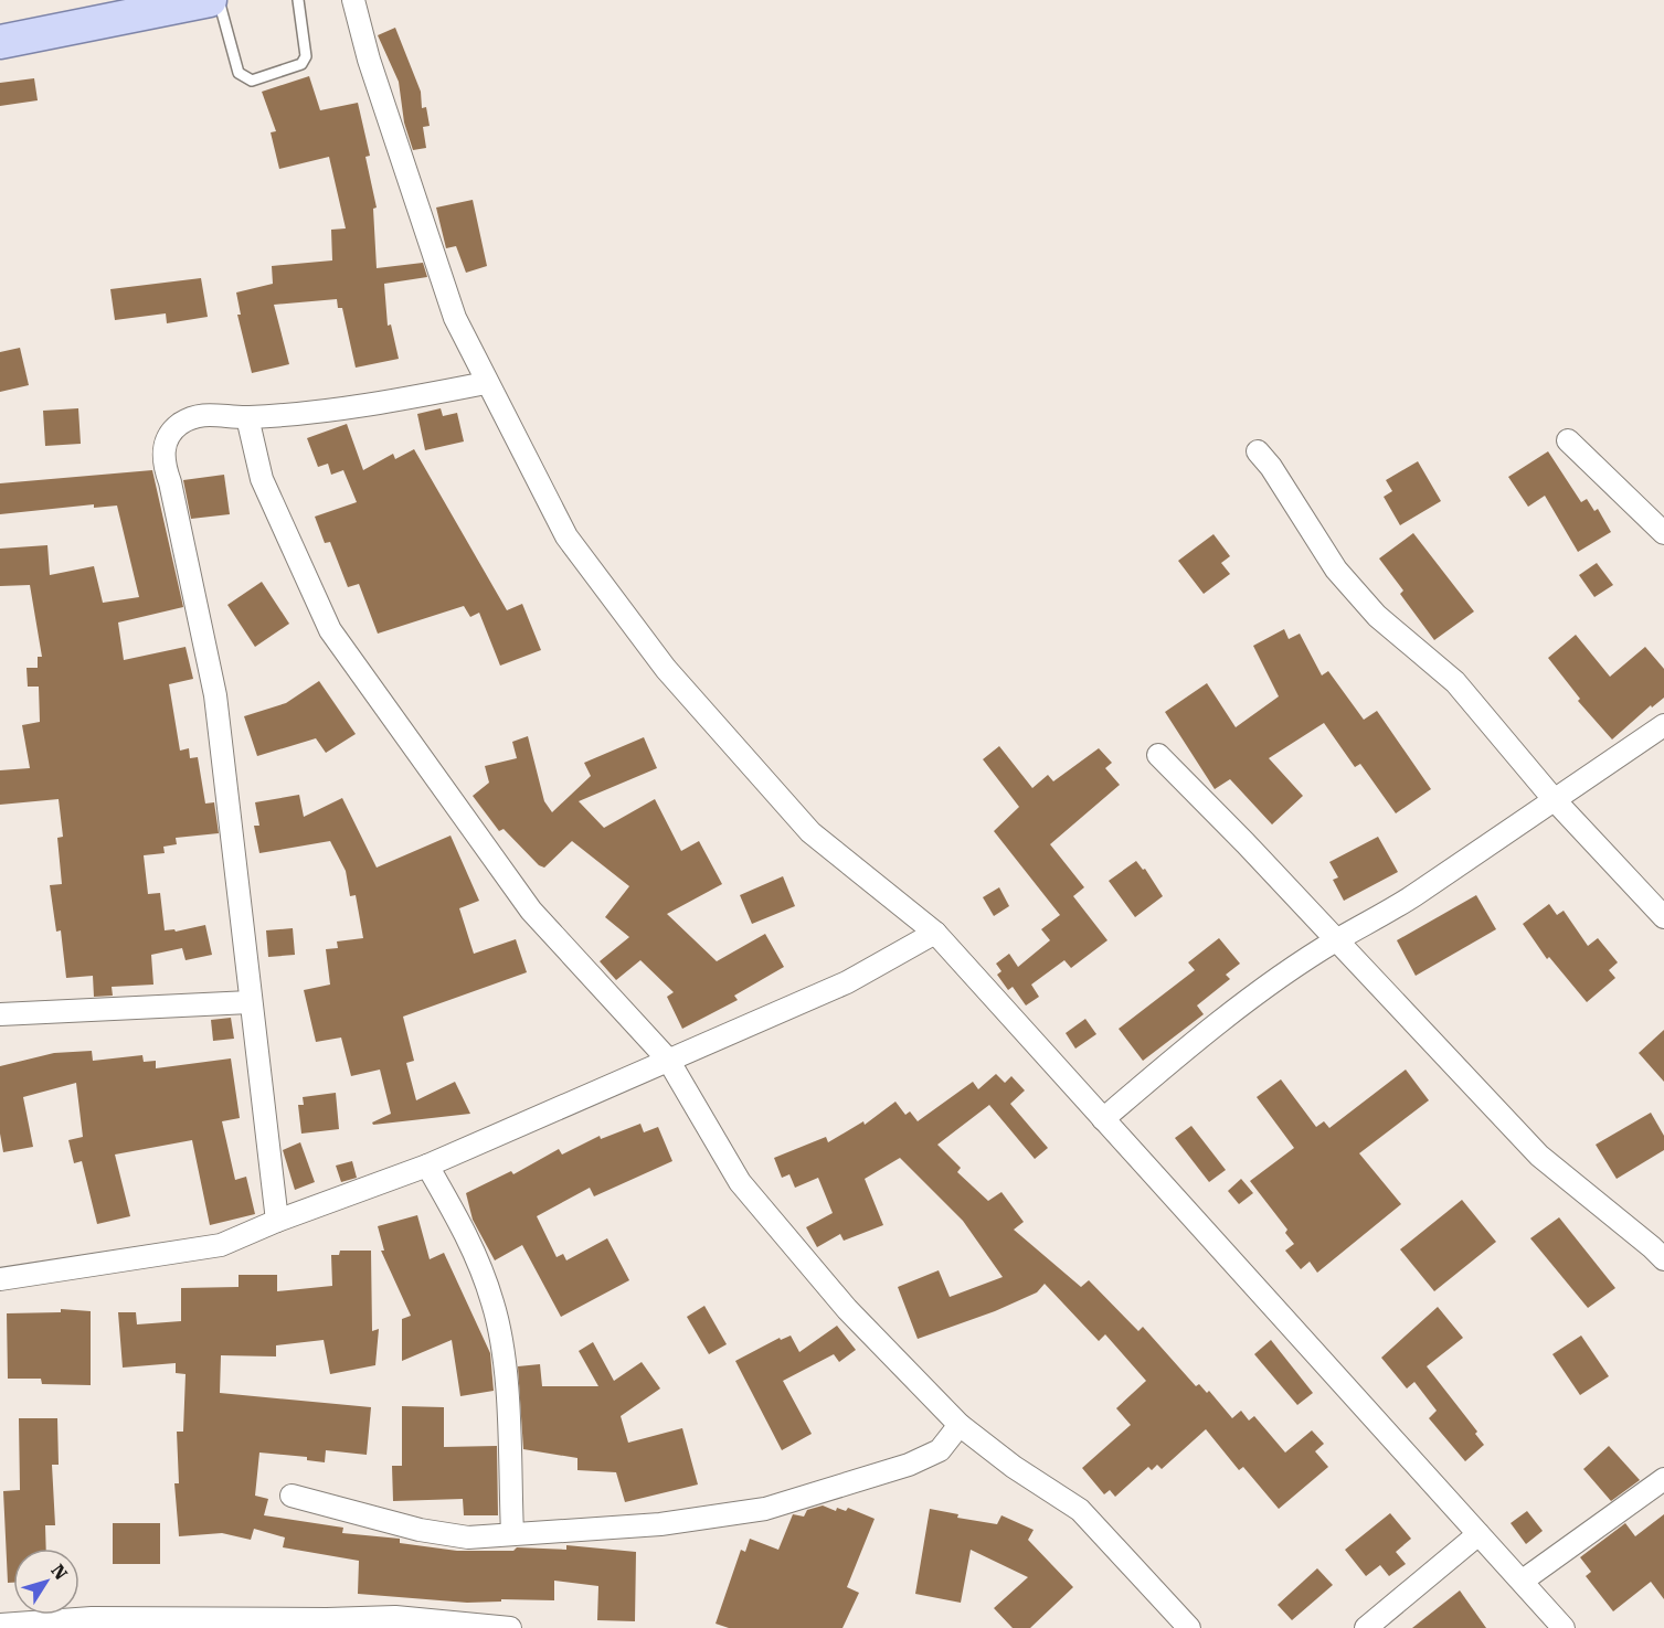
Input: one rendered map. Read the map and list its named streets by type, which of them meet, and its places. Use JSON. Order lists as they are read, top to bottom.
{
  "north": "top right"
}
